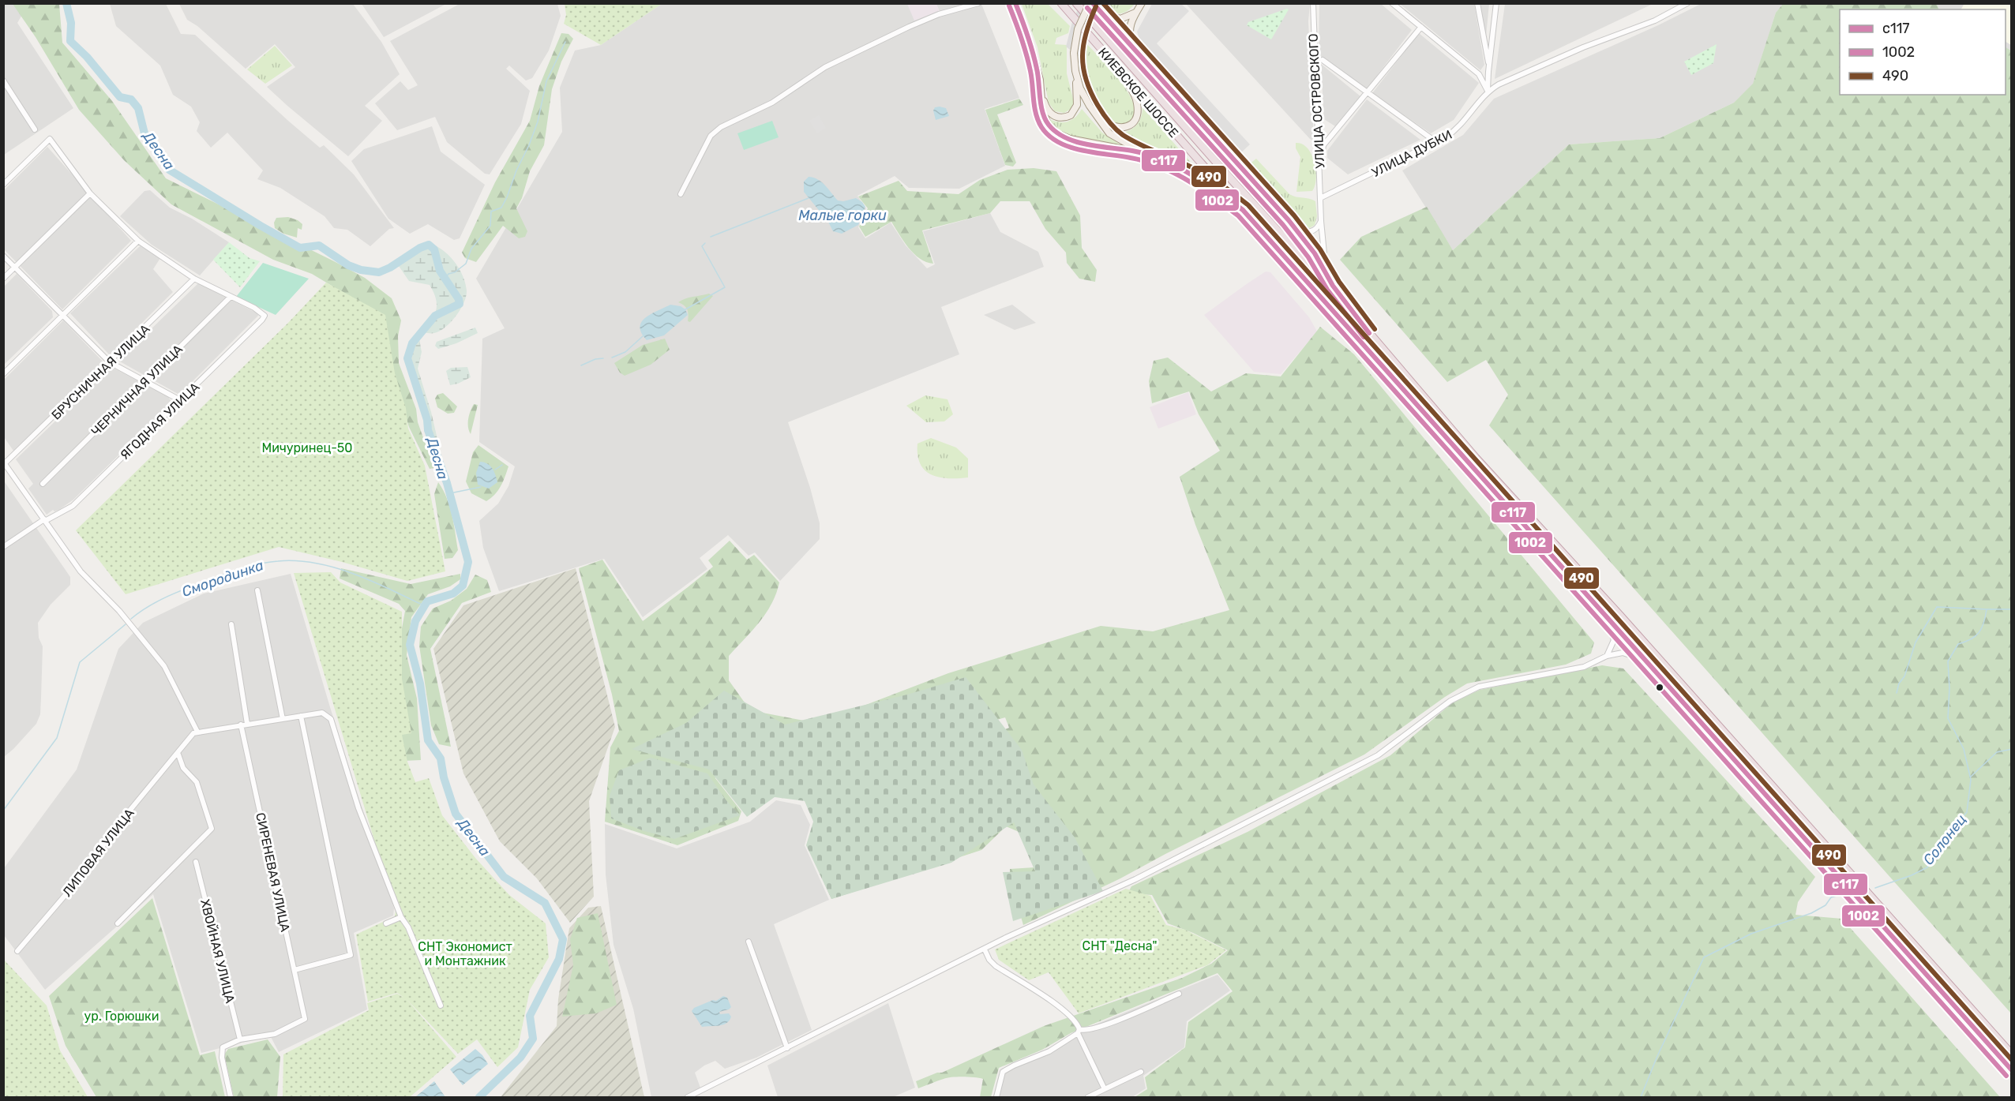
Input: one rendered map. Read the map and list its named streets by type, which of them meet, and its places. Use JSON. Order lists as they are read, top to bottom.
{
  "streets": {
    "highway": ["КИЕВСКОЕ ШОССЕ"],
    "street": [
      "УЛИЦА ОСТРОВСКОГО",
      "УЛИЦА ДУБКИ",
      "БРУСНИЧНАЯ УЛИЦА",
      "ЧЕРНИЧНАЯ УЛИЦА",
      "ЯГОДНАЯ УЛИЦА",
      "ЛИПОВАЯ УЛИЦА",
      "СИРЕНЕВАЯ УЛИЦА",
      "ХВОЙНАЯ УЛИЦА"
    ]
  },
  "crossings": [
    ["УЛИЦА ОСТРОВСКОГО", "УЛИЦА ДУБКИ"],
    ["ЧЕРНИЧНАЯ УЛИЦА", "ЯГОДНАЯ УЛИЦА"],
    ["СИРЕНЕВАЯ УЛИЦА", "ХВОЙНАЯ УЛИЦА"]
  ],
  "water": [
    "Десна",
    "Малые горки",
    "Смородинка",
    "Солонец"
  ],
  "parks": [
    "Мичуринец-50",
    "СНТ \"Десна\"",
    "СНТ Экономист и Монтажник",
    "ур. Горюшки"
  ],
  "lines": ["transit line с117", "transit line 490", "transit line 1002"],
  "legend": ["с117", "1002", "490"]
}
